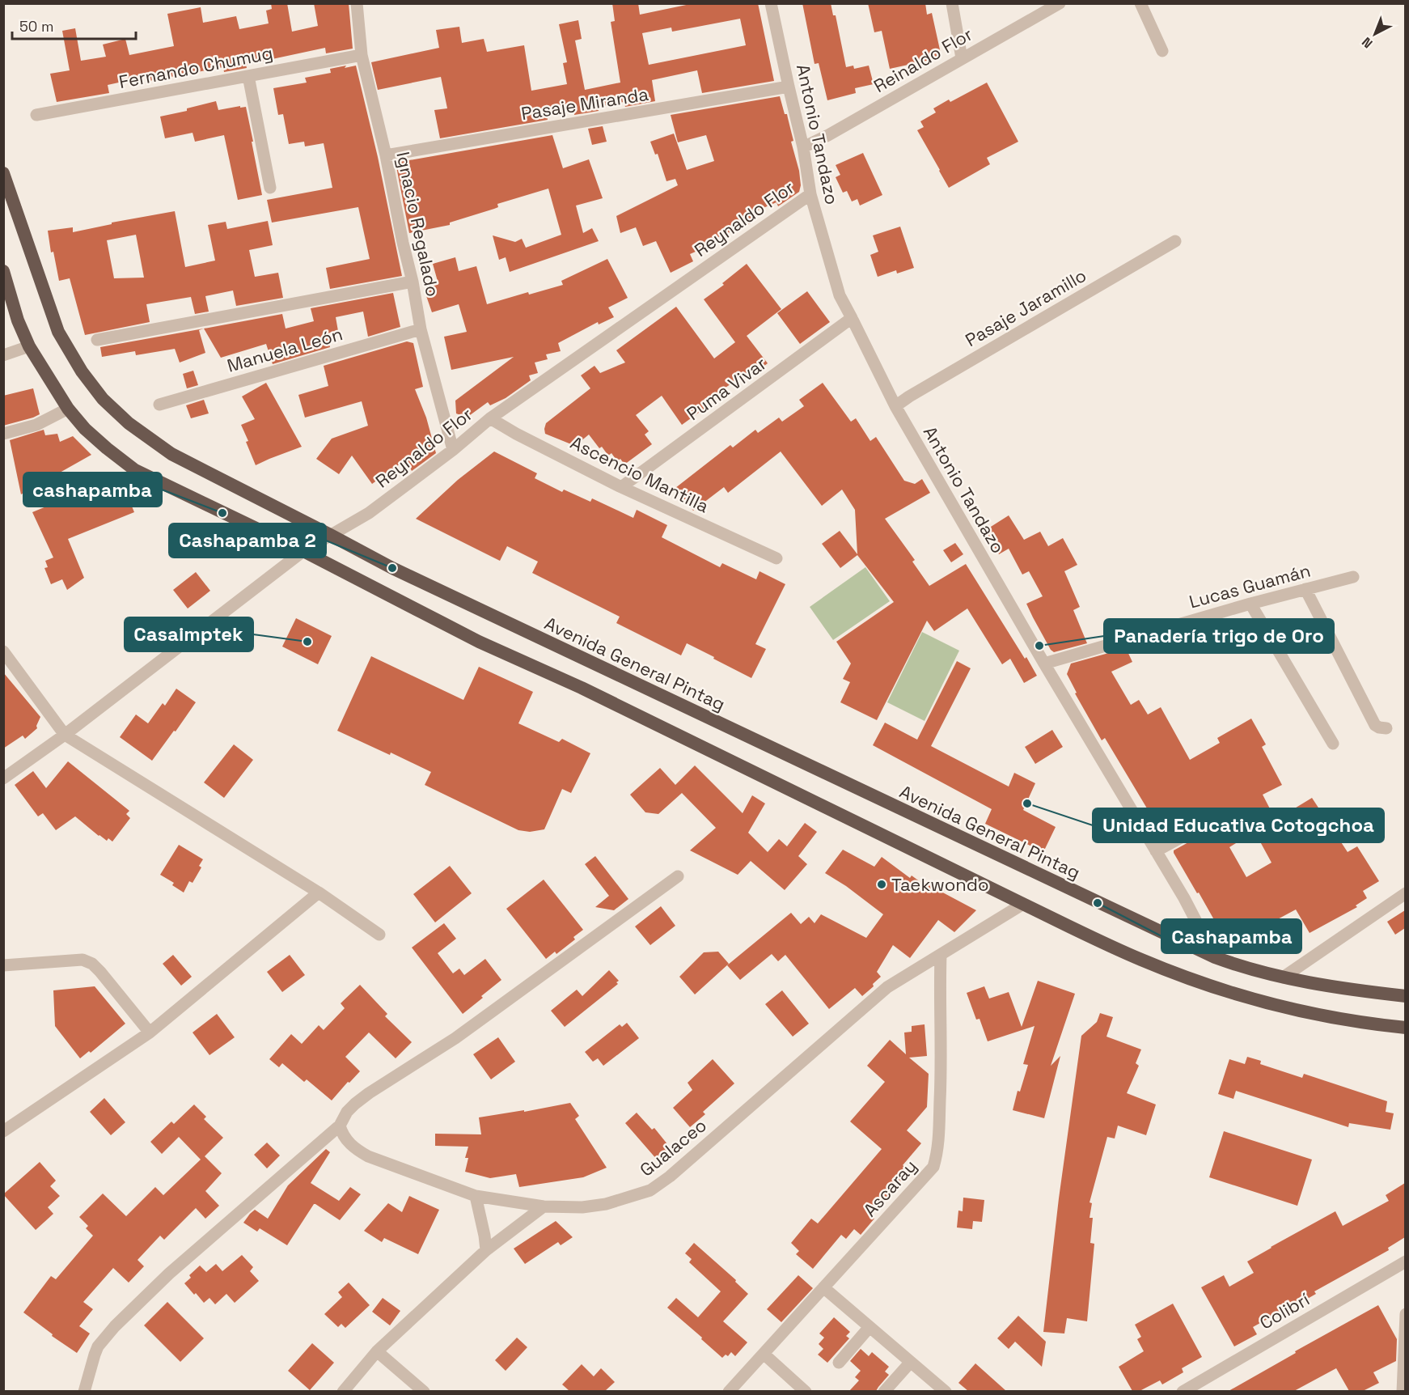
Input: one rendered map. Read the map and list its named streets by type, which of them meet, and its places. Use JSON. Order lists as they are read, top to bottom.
{
  "streets": {
    "highway": ["Avenida General Pintag"],
    "street": [
      "Reinaldo Flor",
      "Fernando Chumug",
      "Pasaje Miranda",
      "Antonio Tandazo",
      "Reynaldo Flor",
      "Ignacio Regalado",
      "Pasaje Jaramillo",
      "Manuela León",
      "Puma Vivar",
      "Ascencio Mantilla",
      "Lucas Guamán",
      "Gualaceo",
      "Ascaray",
      "Colibrí"
    ]
  },
  "crossings": [
    ["Reinaldo Flor", "Antonio Tandazo"],
    ["Fernando Chumug", "Ignacio Regalado"],
    ["Pasaje Miranda", "Antonio Tandazo"],
    ["Pasaje Miranda", "Ignacio Regalado"],
    ["Antonio Tandazo", "Reynaldo Flor"],
    ["Antonio Tandazo", "Pasaje Jaramillo"],
    ["Antonio Tandazo", "Puma Vivar"],
    ["Antonio Tandazo", "Lucas Guamán"],
    ["Antonio Tandazo", "Avenida General Pintag"],
    ["Reynaldo Flor", "Ignacio Regalado"],
    ["Reynaldo Flor", "Ascencio Mantilla"],
    ["Reynaldo Flor", "Avenida General Pintag"],
    ["Ignacio Regalado", "Manuela León"],
    ["Puma Vivar", "Ascencio Mantilla"],
    ["Gualaceo", "Ascaray"]
  ],
  "places": [
    "cashapamba",
    "Cashapamba 2",
    "Casaimptek",
    "Panadería trigo de Oro",
    "Unidad Educativa Cotogchoa",
    "Taekwondo",
    "Cashapamba"
  ],
  "scale_bar": "50 m",
  "north": "bottom left"
}
